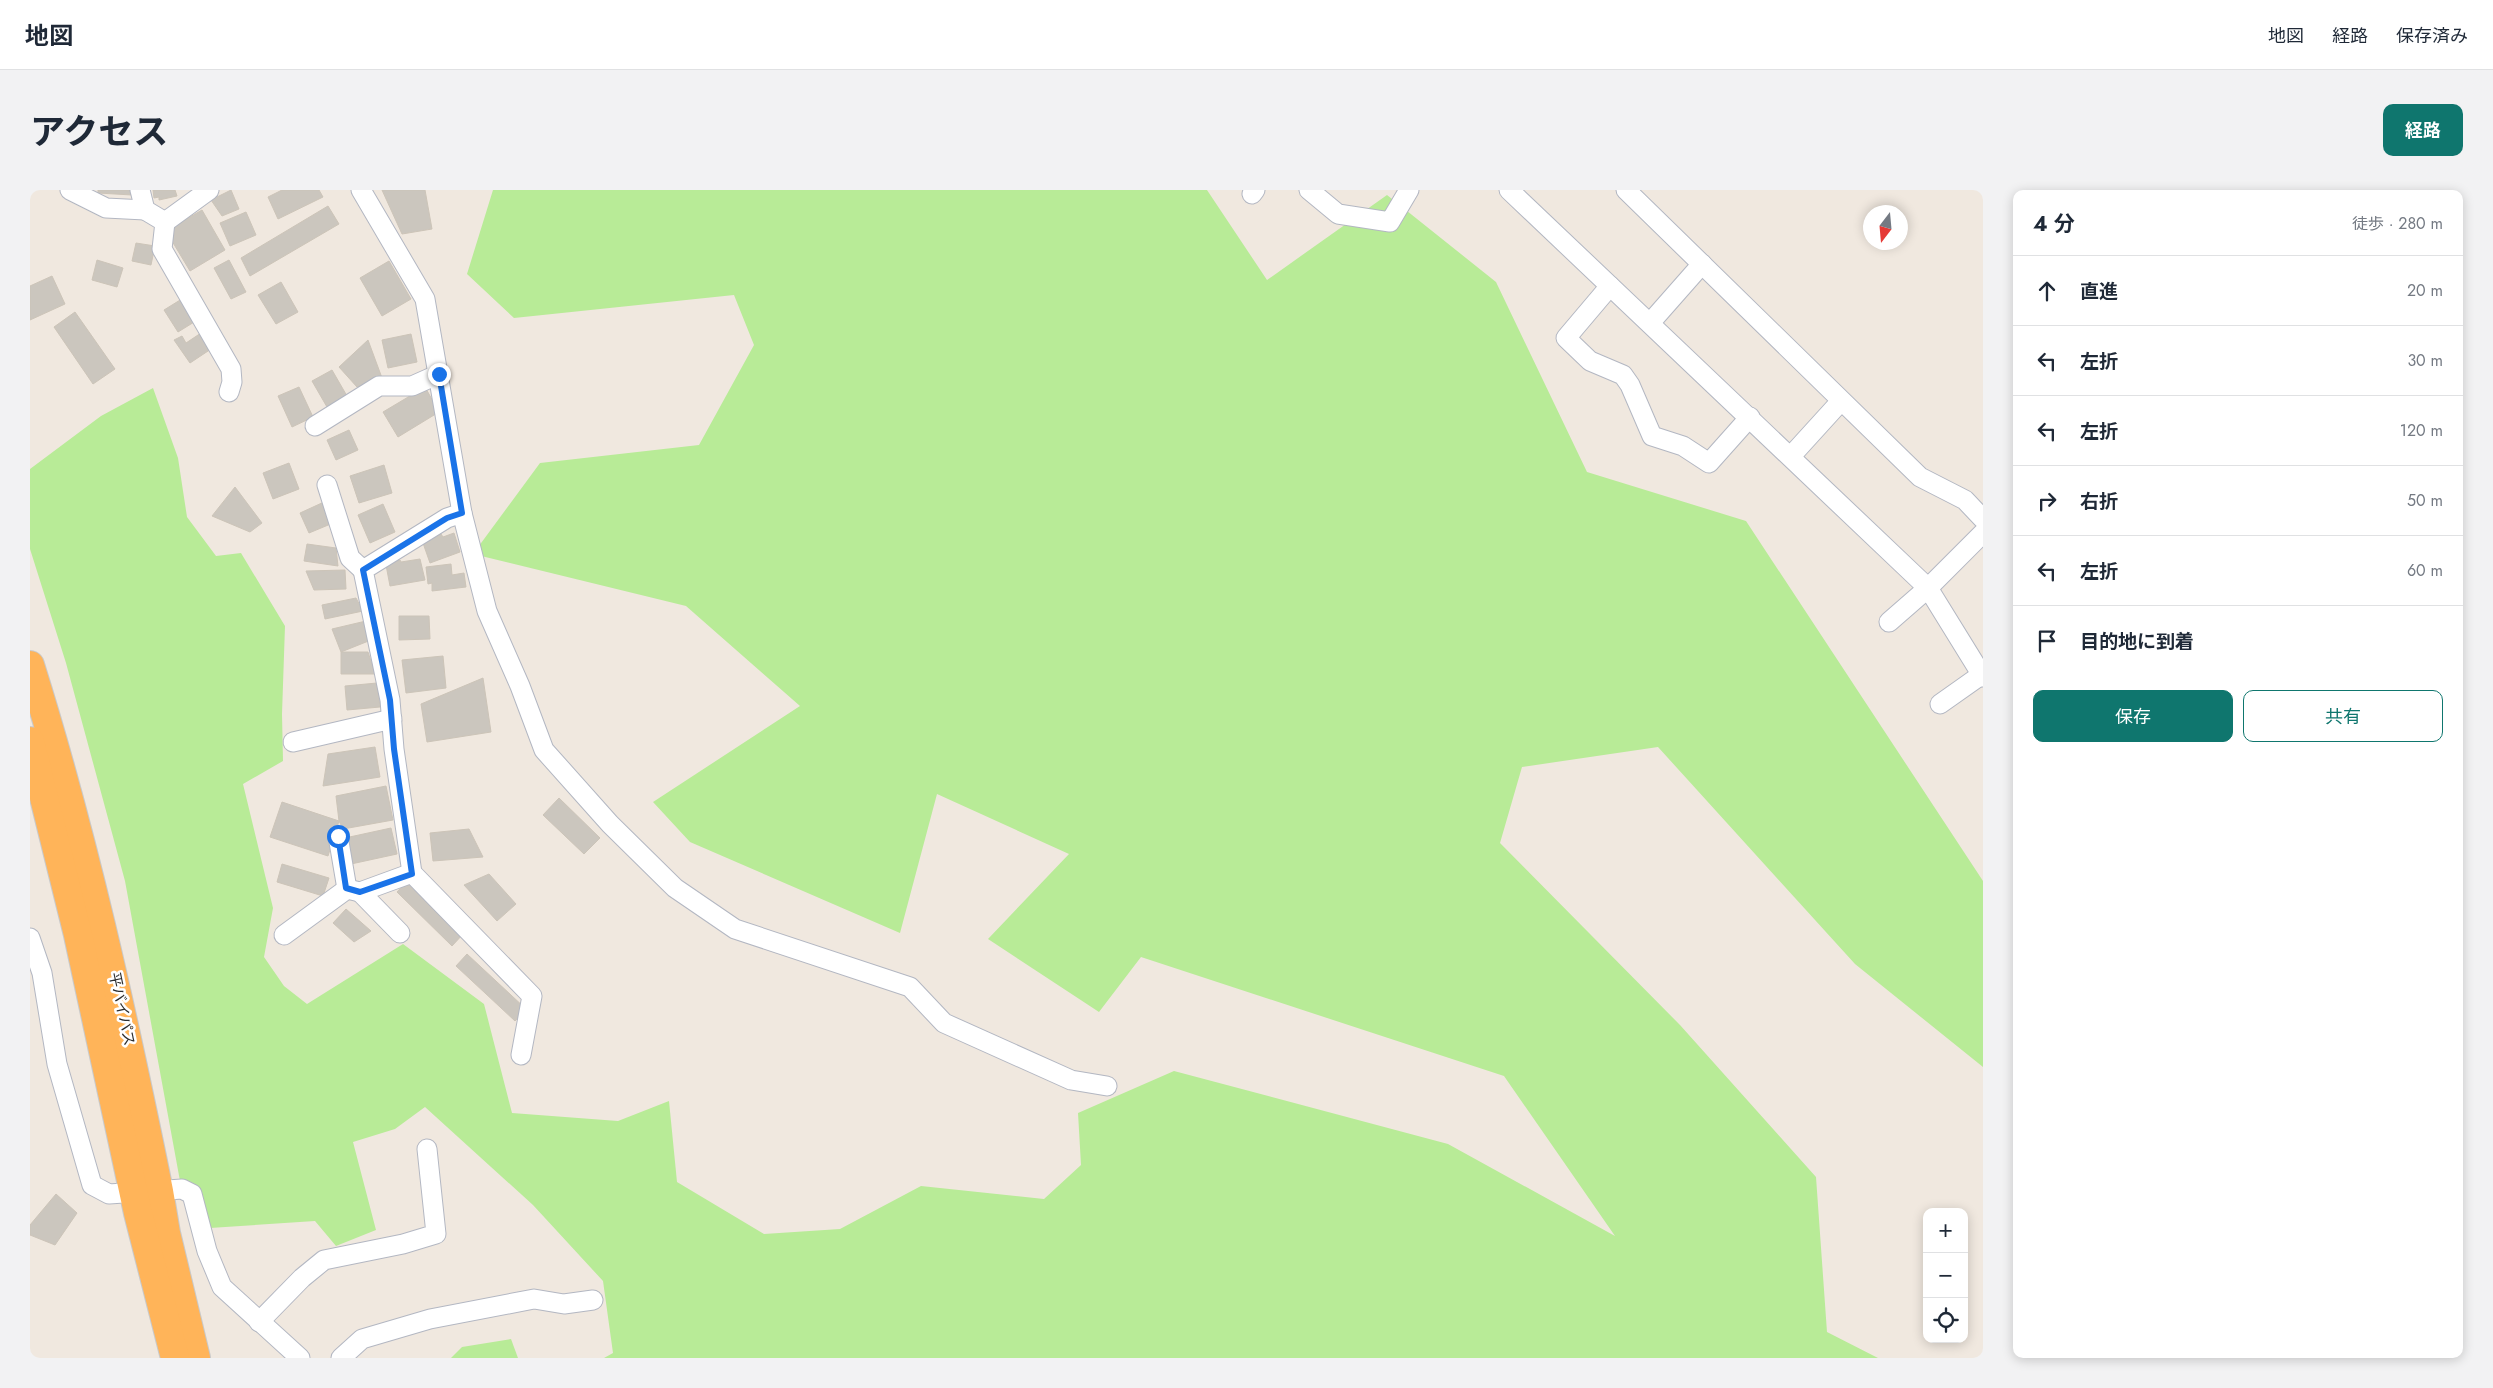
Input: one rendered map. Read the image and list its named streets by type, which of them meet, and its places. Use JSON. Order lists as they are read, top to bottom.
{
  "streets": {
    "highway": ["平バイパス"]
  },
  "north": "bottom",
  "page": {
    "header": "地図",
    "nav": ["地図", "経路", "保存済み"],
    "title": "アクセス",
    "buttons": [
      "経路",
      ["保存", "共有"]
    ],
    "heading": ["4 分", "徒歩 · 280 m"],
    "list": [
      ["直進", "20 m"],
      ["左折", "30 m"],
      ["左折", "120 m"],
      ["右折", "50 m"],
      ["左折", "60 m"],
      "目的地に到着"
    ],
    "map_buttons": ["+", "−"]
  }
}
